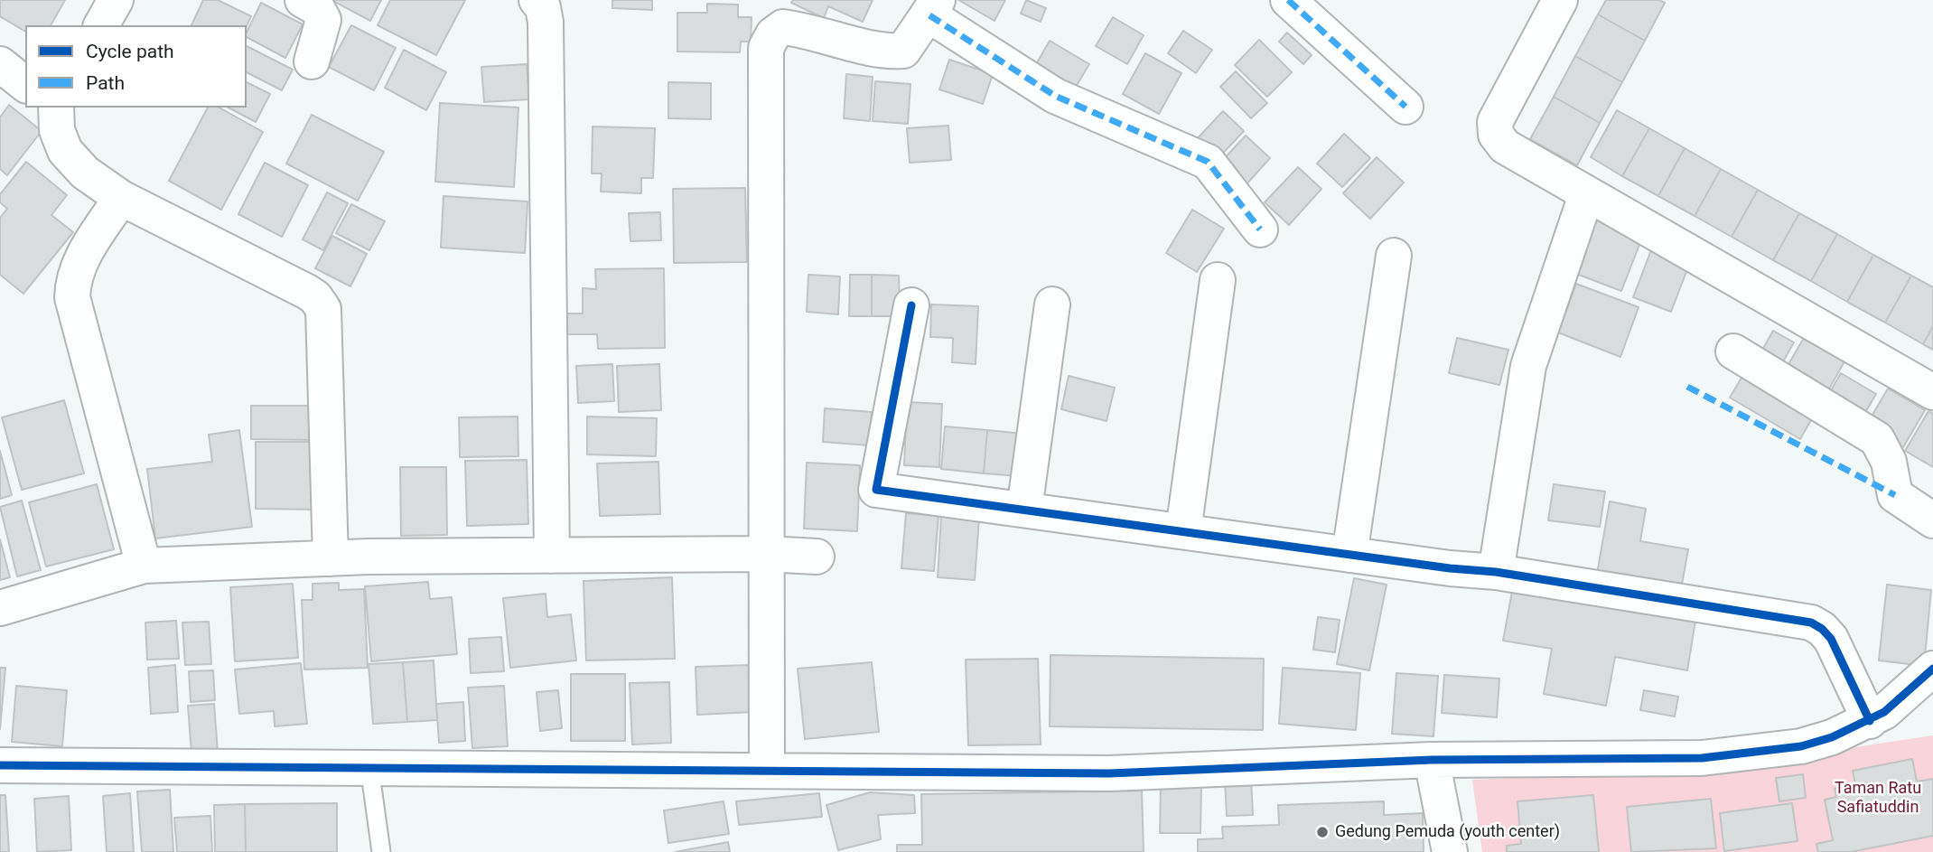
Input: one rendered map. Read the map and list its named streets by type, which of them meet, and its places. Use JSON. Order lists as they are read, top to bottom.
{
  "parks": ["Taman Ratu Safiatuddin"],
  "places": ["Gedung Pemuda (youth center)"],
  "legend": ["Cycle path", "Path"]
}
